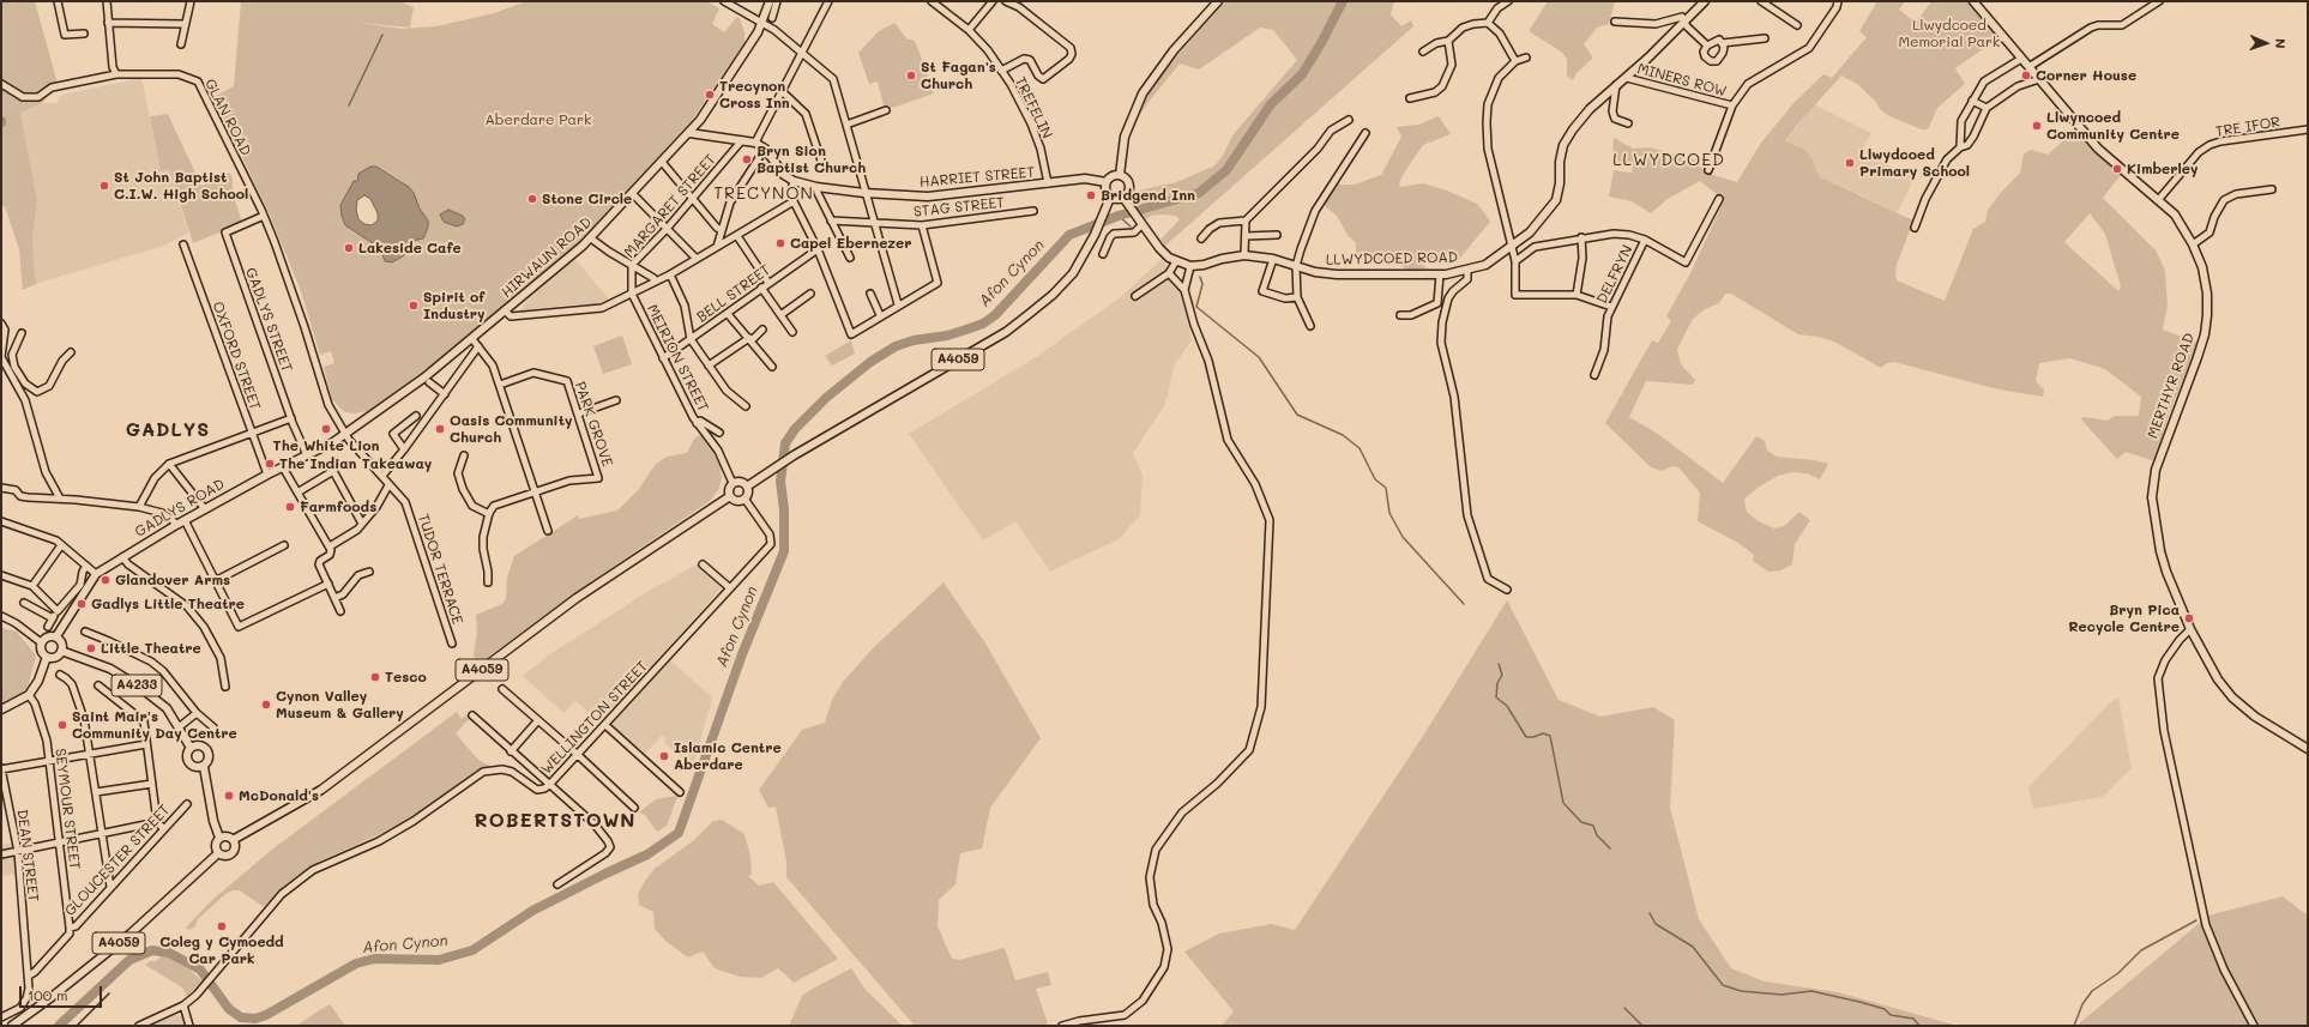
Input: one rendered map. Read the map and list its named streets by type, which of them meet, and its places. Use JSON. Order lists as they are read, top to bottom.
{
  "streets": {
    "main road": [
      "HARRIET STREET",
      "HIRWAUN ROAD",
      "LLWYDCOED ROAD",
      "A4059",
      "MERTHYR ROAD",
      "GADLYS ROAD",
      "A4233"
    ],
    "street": [
      "MINERS ROW",
      "TREFELIN",
      "GLAN ROAD",
      "TRE IFOR",
      "MARGARET STREET",
      "STAG STREET",
      "DELFRYN",
      "BELL STREET",
      "GADLYS STREET",
      "OXFORD STREET",
      "MEIRION STREET",
      "PARK GROVE",
      "TUDOR TERRACE",
      "WELLINGTON STREET",
      "SEYMOUR STREET",
      "DEAN STREET",
      "GLOUCESTER STREET"
    ]
  },
  "crossings": [
    ["MINERS ROW", "LLWYDCOED ROAD"],
    ["TREFELIN", "HARRIET STREET"],
    ["GLAN ROAD", "HIRWAUN ROAD"],
    ["GLAN ROAD", "GADLYS STREET"],
    ["GLAN ROAD", "GADLYS ROAD"],
    ["TRE IFOR", "MERTHYR ROAD"],
    ["HARRIET STREET", "A4059"],
    ["MARGARET STREET", "MEIRION STREET"],
    ["HIRWAUN ROAD", "GADLYS ROAD"],
    ["BELL STREET", "MEIRION STREET"],
    ["GADLYS STREET", "GADLYS ROAD"],
    ["OXFORD STREET", "GADLYS ROAD"],
    ["MEIRION STREET", "A4059"],
    ["MEIRION STREET", "WELLINGTON STREET"],
    ["A4059", "WELLINGTON STREET"],
    ["GADLYS ROAD", "A4233"],
    ["SEYMOUR STREET", "GLOUCESTER STREET"],
    ["DEAN STREET", "GLOUCESTER STREET"]
  ],
  "districts": [
    "LLWYDCOED",
    "TRECYNON",
    "GADLYS",
    "ROBERTSTOWN"
  ],
  "water": ["Afon Cynon"],
  "parks": ["Llwydcoed Memorial Park", "Aberdare Park"],
  "places": [
    "St Fagan's Church",
    "Corner House",
    "Trecynon Cross Inn",
    "Llwyncoed Community Centre",
    "Bryn Sion Baptist Church",
    "Llwydcoed Primary School",
    "Kimberley",
    "St John Baptist C.I.W. High School",
    "Bridgend Inn",
    "Stone Circle",
    "Capel Ebernezer",
    "Lakeside Cafe",
    "Spirit of Industry",
    "The White Lion",
    "Oasis Community Church",
    "The Indian Takeaway",
    "Farmfoods",
    "Glandover Arms",
    "Gadlys Little Theatre",
    "Bryn Pica Recycle Centre",
    "Little Theatre",
    "Tesco",
    "Cynon Valley Museum & Gallery",
    "Saint Mair's Community Day Centre",
    "Islamic Centre Aberdare",
    "McDonald's",
    "Coleg y Cymoedd Car Park"
  ],
  "scale_bar": "100 m",
  "north": "right"
}
